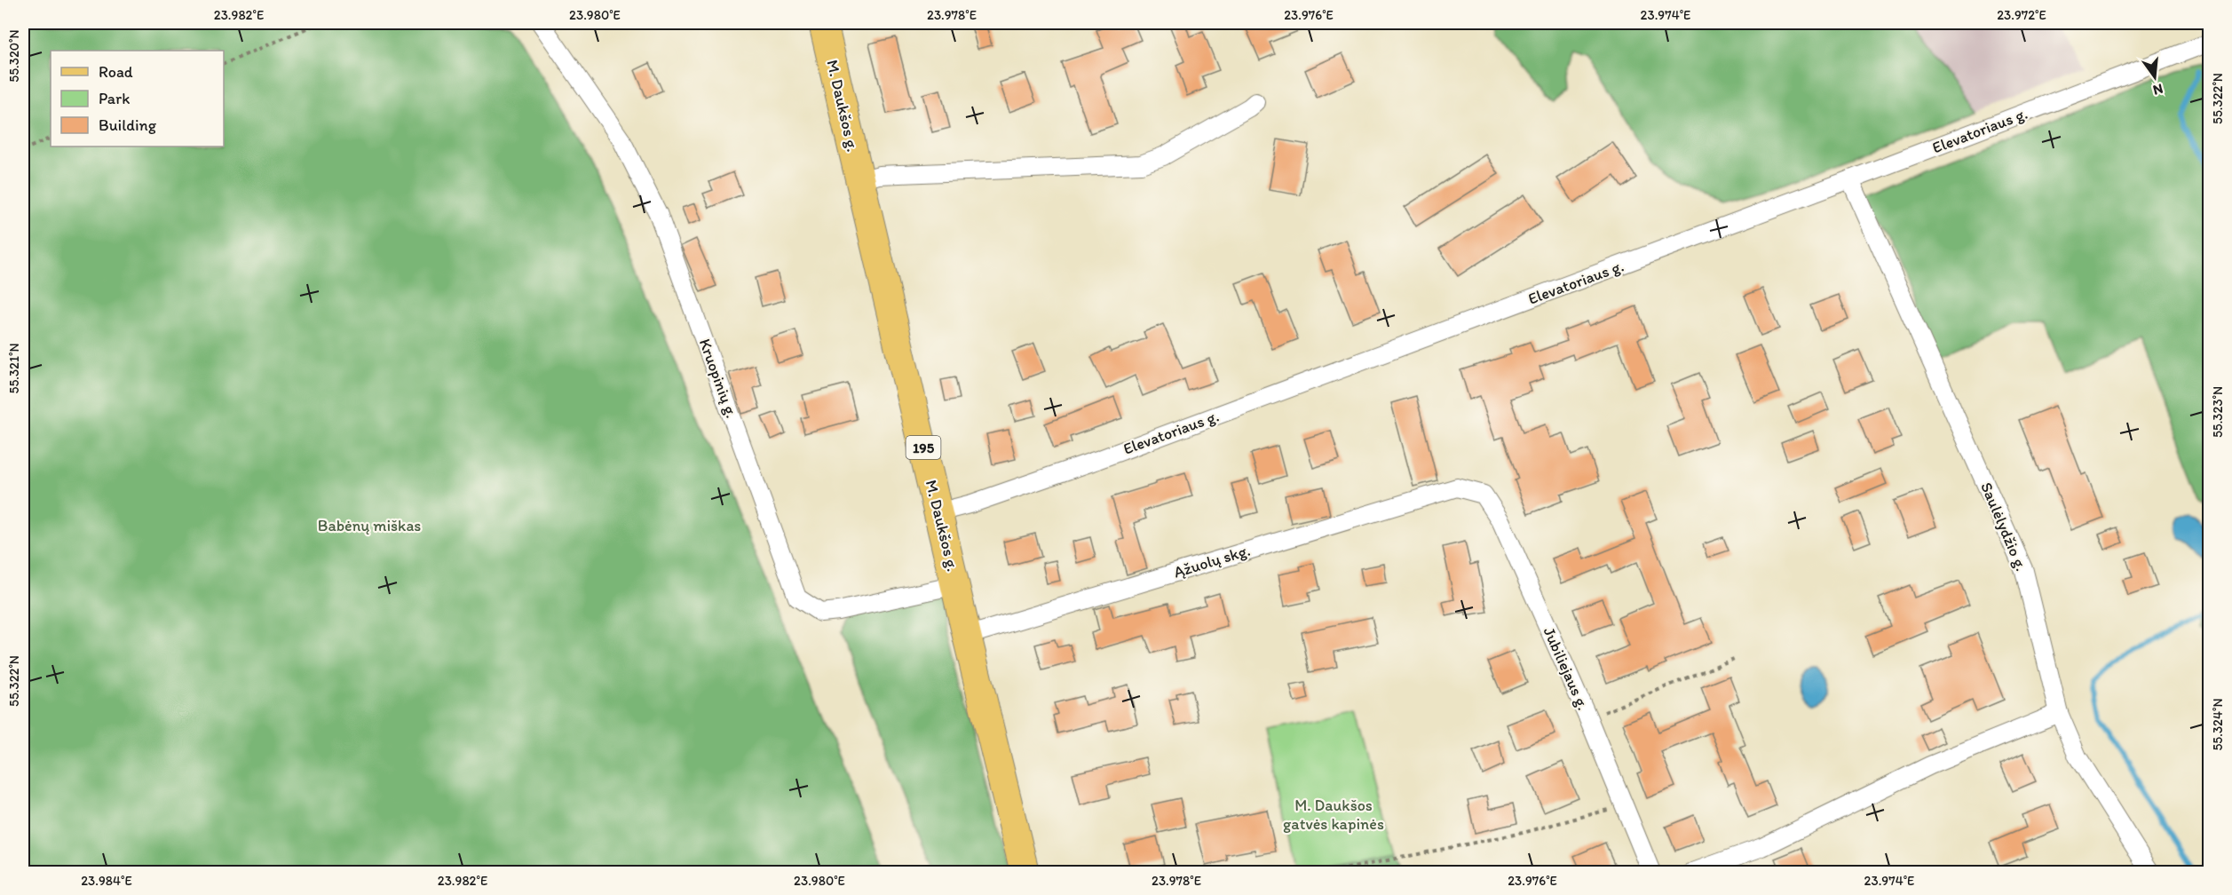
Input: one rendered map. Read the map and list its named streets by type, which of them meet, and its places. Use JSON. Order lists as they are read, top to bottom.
{
  "streets": {
    "main road": ["M. Daukšos g.", "195"],
    "street": [
      "Elevatoriaus g.",
      "Kruopinių g.",
      "Saulėlydžio g.",
      "Ąžuolų skg.",
      "Jubiliejaus g."
    ]
  },
  "crossings": [
    ["M. Daukšos g.", "Elevatoriaus g."],
    ["M. Daukšos g.", "Kruopinių g."],
    ["M. Daukšos g.", "Ąžuolų skg."],
    ["Elevatoriaus g.", "Saulėlydžio g."],
    ["Ąžuolų skg.", "Jubiliejaus g."]
  ],
  "parks": ["Babėnų miškas", "M. Daukšos gatvės kapinės"],
  "legend": ["Road", "Park", "Building"],
  "north": "bottom",
  "coordinates": [
    "23.982°E",
    "23.980°E",
    "23.978°E",
    "23.976°E",
    "23.974°E",
    "23.972°E",
    "55.320°N",
    "55.322°N",
    "55.321°N",
    "55.323°N",
    "55.324°N",
    "23.984°E"
  ]
}
